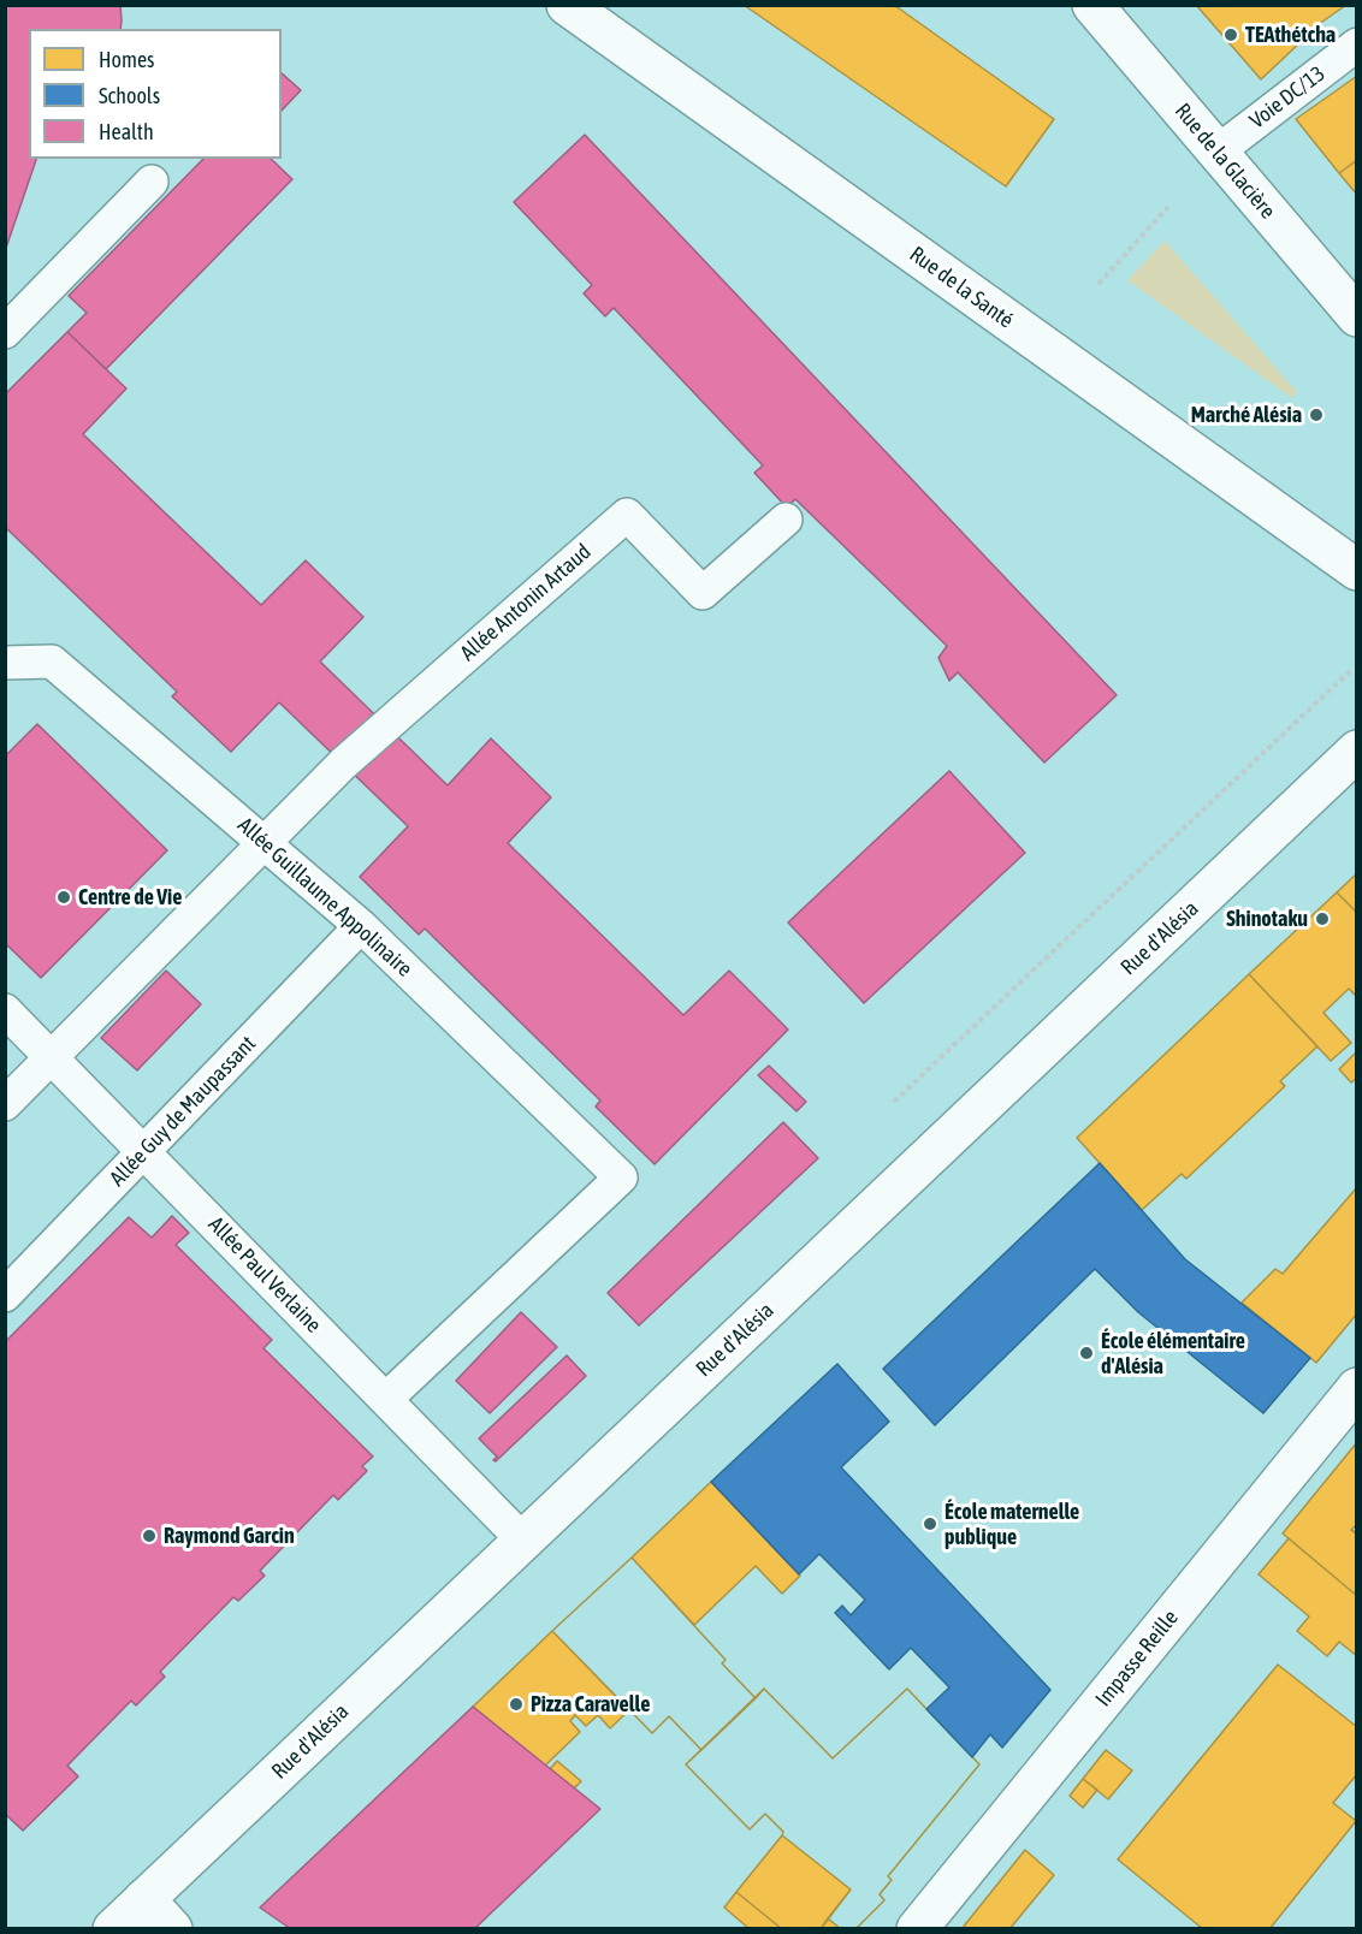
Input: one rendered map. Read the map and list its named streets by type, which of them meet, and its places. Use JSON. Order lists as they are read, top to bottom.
{
  "streets": {
    "street": [
      "Rue de la Glacière",
      "Rue de la Santé",
      "Rue d'Alésia",
      "Impasse Reille"
    ],
    "lane": [
      "Voie DC/13",
      "Allée Antonin Artaud",
      "Allée Guillaume Appolinaire",
      "Allée Guy de Maupassant",
      "Allée Paul Verlaine"
    ]
  },
  "crossings": [
    ["Voie DC/13", "Rue de la Glacière"],
    ["Allée Antonin Artaud", "Allée Guillaume Appolinaire"],
    ["Allée Guillaume Appolinaire", "Allée Guy de Maupassant"],
    ["Allée Guillaume Appolinaire", "Allée Paul Verlaine"],
    ["Rue d'Alésia", "Allée Paul Verlaine"],
    ["Allée Guy de Maupassant", "Allée Paul Verlaine"]
  ],
  "places": [
    "TEAthétcha",
    "Marché Alésia",
    "Centre de Vie",
    "Shinotaku",
    "École élémentaire d'Alésia",
    "École maternelle publique",
    "Raymond Garcin",
    "Pizza Caravelle"
  ],
  "legend": ["Homes", "Schools", "Health"]
}
